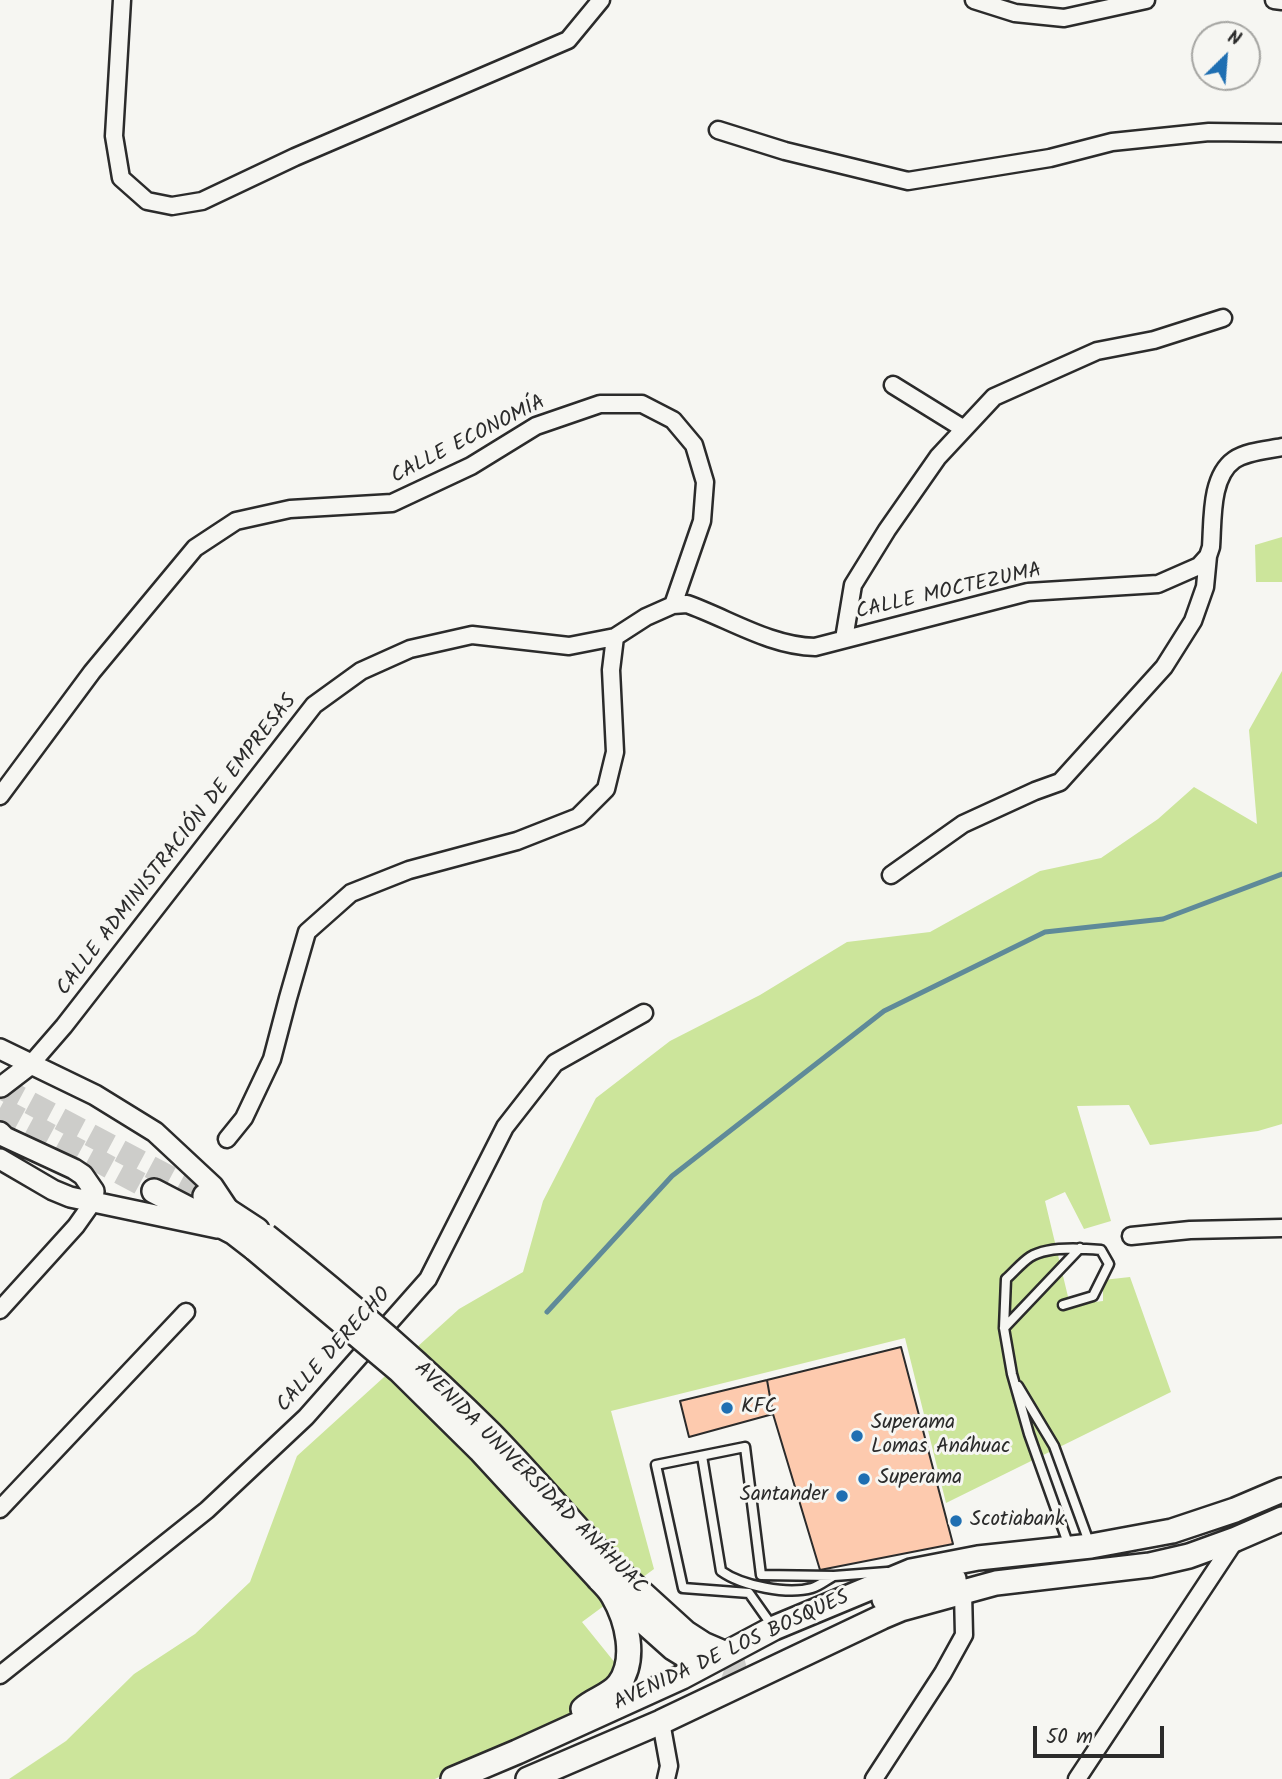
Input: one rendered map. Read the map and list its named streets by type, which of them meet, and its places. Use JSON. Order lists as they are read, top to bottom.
{
  "streets": {
    "main road": ["AVENIDA UNIVERSIDAD ANÁHUAC", "AVENIDA DE LOS BOSQUES"],
    "street": [
      "CALLE ECONOMÍA",
      "CALLE MOCTEZUMA",
      "CALLE ADMINISTRACIÓN DE EMPRESAS",
      "CALLE DERECHO"
    ]
  },
  "crossings": [
    ["CALLE ECONOMÍA", "CALLE MOCTEZUMA"],
    ["AVENIDA UNIVERSIDAD ANÁHUAC", "AVENIDA DE LOS BOSQUES"]
  ],
  "places": [
    "KFC",
    "Superama Lomas Anáhuac",
    "Superama",
    "Santander",
    "Scotiabank"
  ],
  "scale_bar": "50 m",
  "north": "top right"
}
